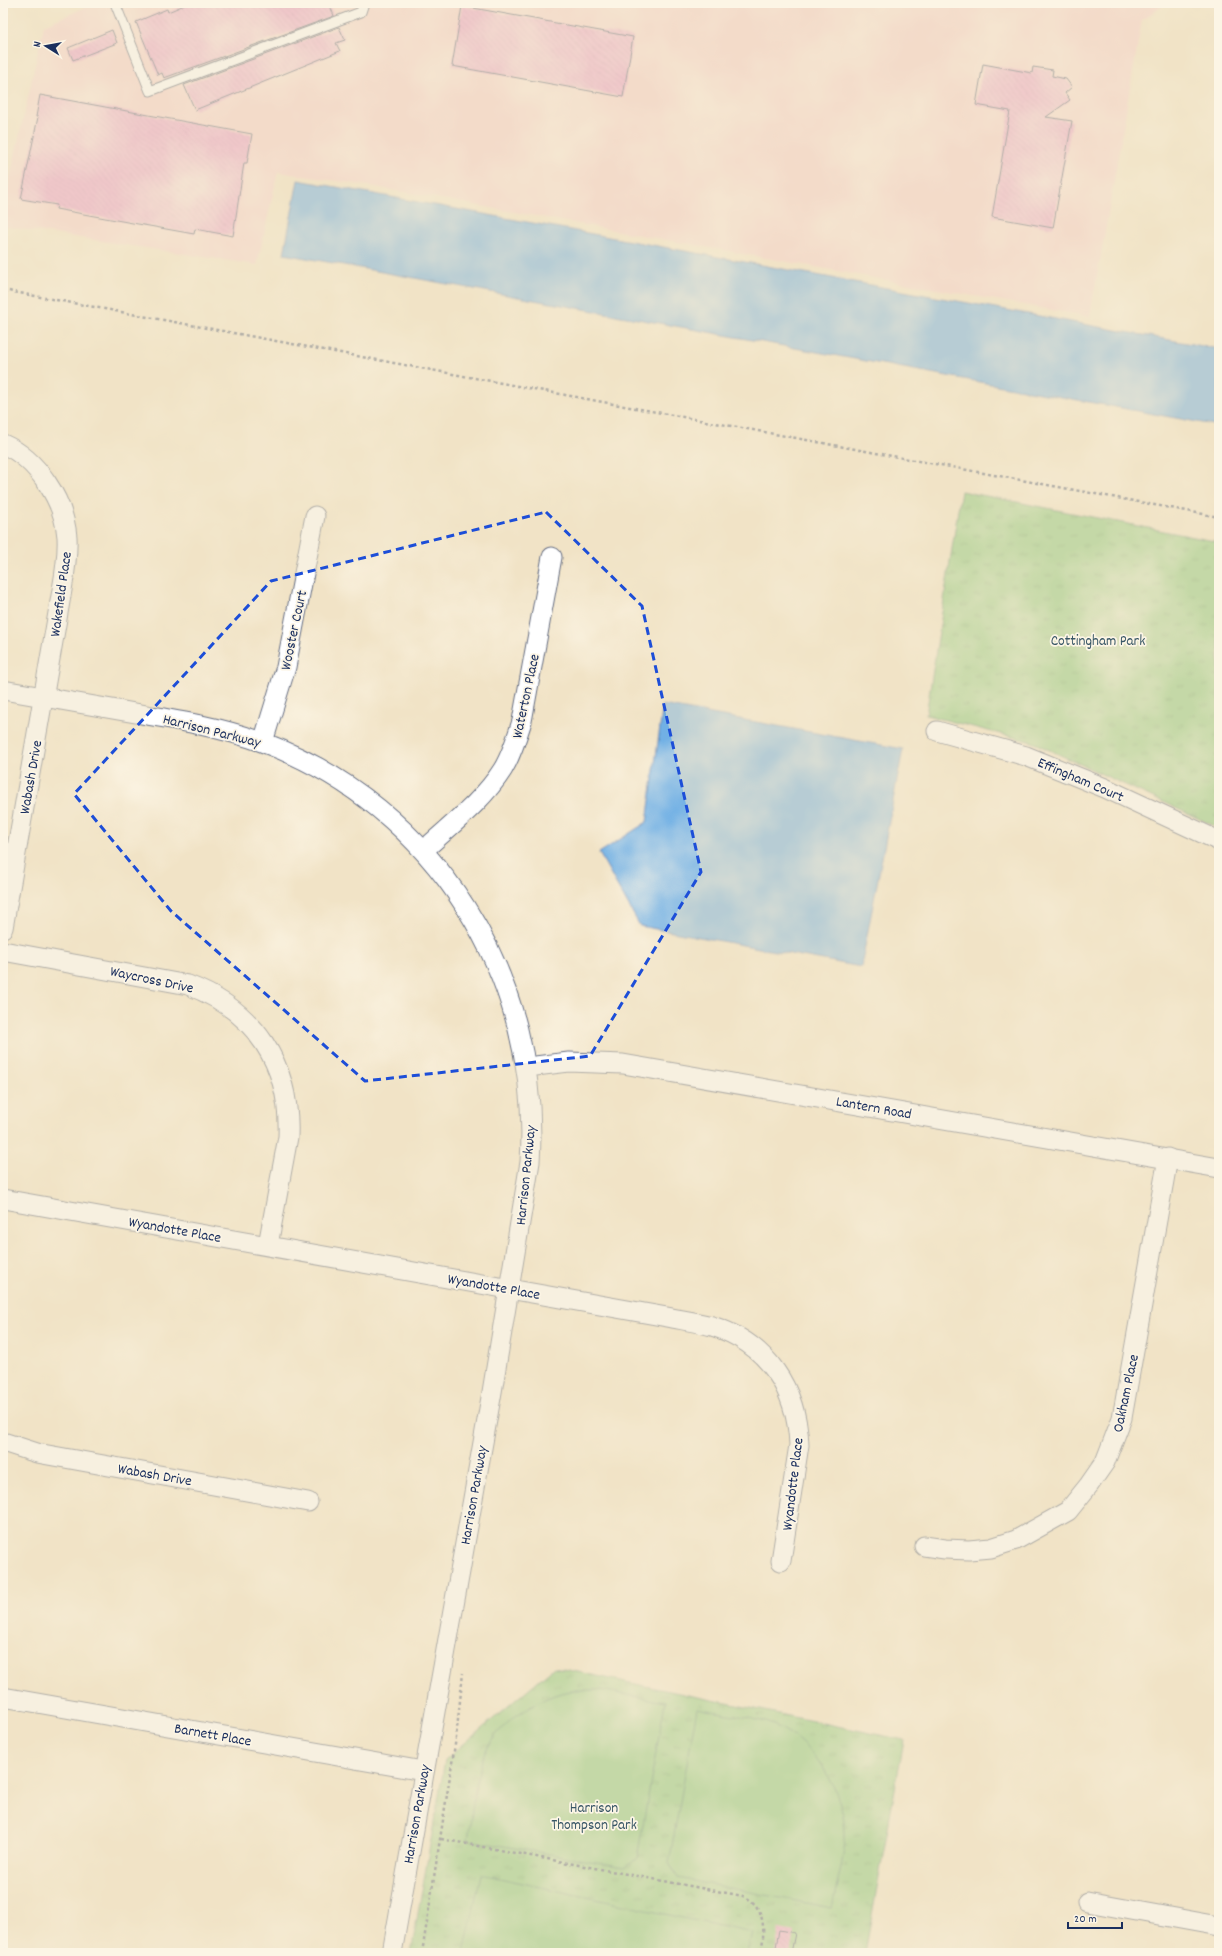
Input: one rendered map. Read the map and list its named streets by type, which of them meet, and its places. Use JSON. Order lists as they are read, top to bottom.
{
  "streets": {
    "street": [
      "Wakefield Place",
      "Wooster Court",
      "Waterton Place",
      "Harrison Parkway",
      "Wabash Drive",
      "Effingham Court",
      "Waycross Drive",
      "Lantern Road",
      "Wyandotte Place",
      "Oakham Place",
      "Barnett Place"
    ]
  },
  "crossings": [
    ["Wakefield Place", "Harrison Parkway"],
    ["Wakefield Place", "Wabash Drive"],
    ["Wooster Court", "Harrison Parkway"],
    ["Waterton Place", "Harrison Parkway"],
    ["Harrison Parkway", "Wabash Drive"],
    ["Harrison Parkway", "Lantern Road"],
    ["Harrison Parkway", "Wyandotte Place"],
    ["Harrison Parkway", "Barnett Place"],
    ["Waycross Drive", "Wyandotte Place"],
    ["Lantern Road", "Oakham Place"]
  ],
  "parks": ["Cottingham Park", "Harrison Thompson Park"],
  "scale_bar": "20 m",
  "north": "left"
}
